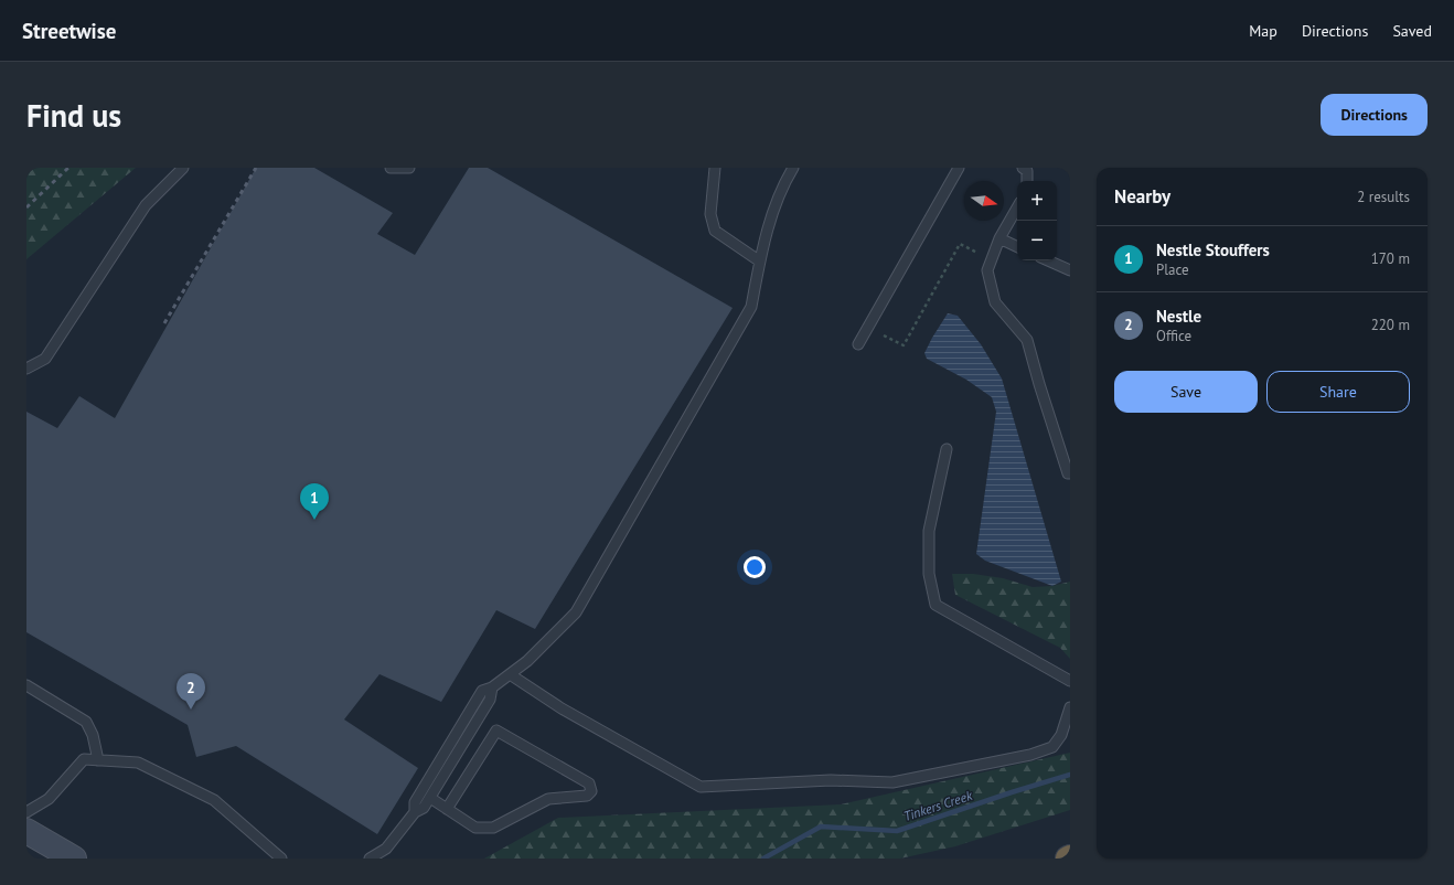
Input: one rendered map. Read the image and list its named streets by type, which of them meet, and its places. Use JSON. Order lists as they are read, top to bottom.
{
  "water": ["Tinkers Creek"],
  "north": "right",
  "page": {
    "header": "Streetwise",
    "nav": ["Map", "Directions", "Saved"],
    "buttons": [
      "Directions",
      ["Save", "Share"]
    ],
    "title": "Find us",
    "heading": ["Nearby", "2 results"],
    "map_buttons": ["+", "−"],
    "list": [
      {
        "mark": "1",
        "name": "Nestle Stouffers",
        "note": "Place",
        "value": "170 m"
      },
      {
        "mark": "2",
        "name": "Nestle",
        "note": "Office",
        "value": "220 m"
      }
    ],
    "pins": ["1", "2"]
  }
}
